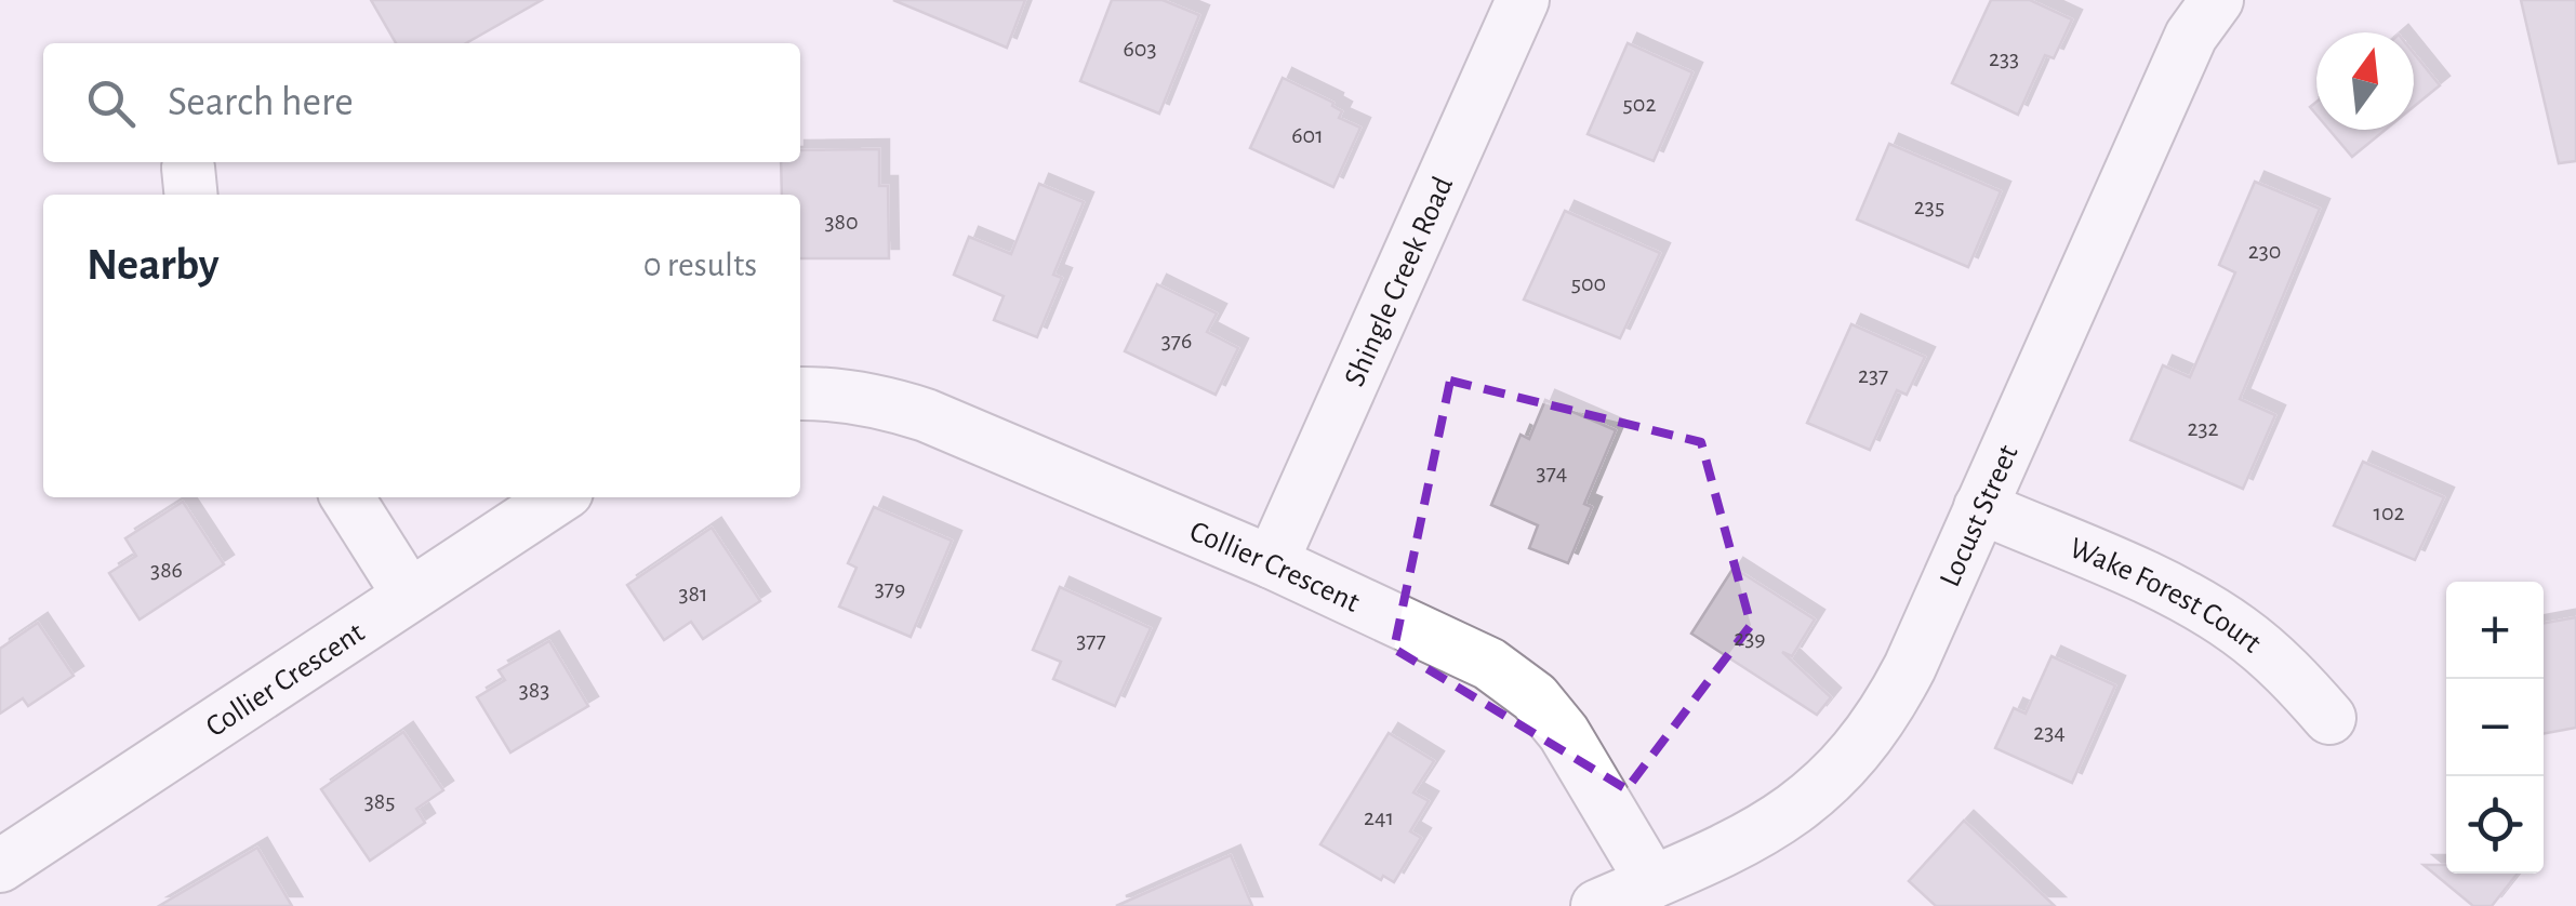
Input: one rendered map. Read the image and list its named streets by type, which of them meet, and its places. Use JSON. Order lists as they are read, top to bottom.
{
  "streets": {
    "street": [
      "Shingle Creek Road",
      "Locust Street",
      "Collier Crescent",
      "Wake Forest Court"
    ]
  },
  "crossings": [
    ["Shingle Creek Road", "Collier Crescent"],
    ["Locust Street", "Collier Crescent"],
    ["Locust Street", "Wake Forest Court"]
  ],
  "house_numbers": [
    "603",
    "233",
    "502",
    "601",
    "235",
    "380",
    "230",
    "500",
    "376",
    "237",
    "232",
    "374",
    "102",
    "386",
    "379",
    "381",
    "239",
    "377",
    "383",
    "234",
    "385",
    "241"
  ],
  "north": "top",
  "page": {
    "search": "Search here",
    "heading": ["Nearby", "0 results"],
    "map_buttons": ["+", "−"]
  }
}
